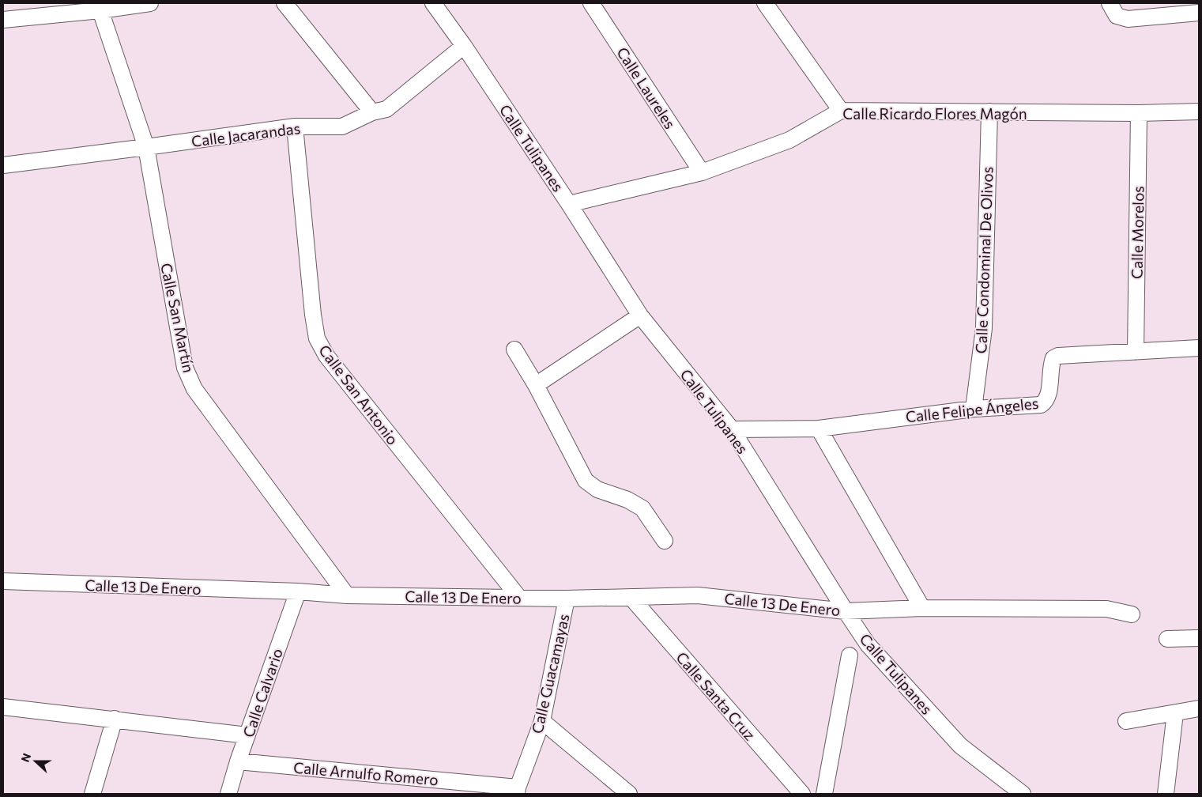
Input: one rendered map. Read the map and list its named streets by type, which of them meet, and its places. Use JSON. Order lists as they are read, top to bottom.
{
  "streets": {
    "street": [
      "Calle Laureles",
      "Calle Ricardo Flores Magón",
      "Calle Jacarandas",
      "Calle Tulipanes",
      "Calle Morelos",
      "Calle Condominal De Olivos",
      "Calle San Martín",
      "Calle San Antonio",
      "Calle Felipe Ángeles",
      "Calle 13 De Enero",
      "Calle Guacamayas",
      "Calle Calvario",
      "Calle Santa Cruz",
      "Calle Arnulfo Romero"
    ]
  },
  "crossings": [
    ["Calle Laureles", "Calle Ricardo Flores Magón"],
    ["Calle Ricardo Flores Magón", "Calle Tulipanes"],
    ["Calle Ricardo Flores Magón", "Calle Morelos"],
    ["Calle Ricardo Flores Magón", "Calle Condominal De Olivos"],
    ["Calle Jacarandas", "Calle Tulipanes"],
    ["Calle Jacarandas", "Calle San Martín"],
    ["Calle Jacarandas", "Calle San Antonio"],
    ["Calle Tulipanes", "Calle Felipe Ángeles"],
    ["Calle Tulipanes", "Calle 13 De Enero"],
    ["Calle Morelos", "Calle Felipe Ángeles"],
    ["Calle Condominal De Olivos", "Calle Felipe Ángeles"],
    ["Calle San Martín", "Calle 13 De Enero"],
    ["Calle San Antonio", "Calle 13 De Enero"],
    ["Calle 13 De Enero", "Calle Guacamayas"],
    ["Calle 13 De Enero", "Calle Calvario"],
    ["Calle 13 De Enero", "Calle Santa Cruz"],
    ["Calle Guacamayas", "Calle Arnulfo Romero"],
    ["Calle Calvario", "Calle Arnulfo Romero"]
  ],
  "north": "left"
}
